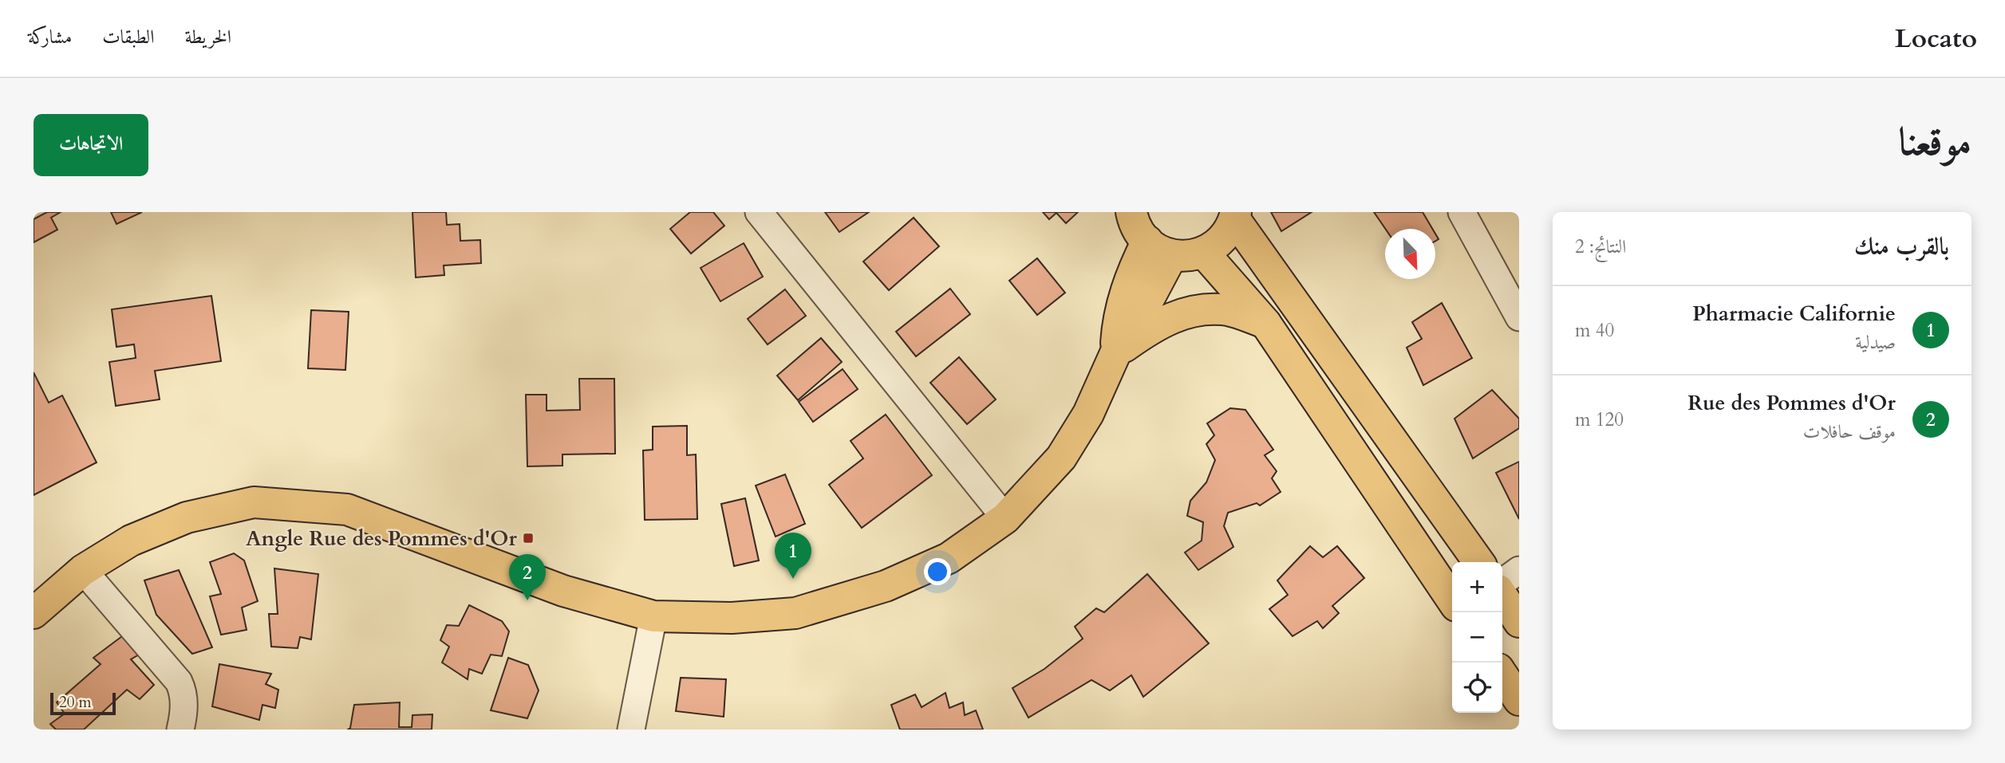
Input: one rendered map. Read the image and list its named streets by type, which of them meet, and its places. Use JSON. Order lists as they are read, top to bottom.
{
  "places": {
    "transit": ["Angle Rue des Pommes d'Or"]
  },
  "scale_bar": "20 m",
  "north": "bottom right",
  "page": {
    "header": "Locato",
    "nav": ["الخريطة", "الطبقات", "مشاركة"],
    "title": "موقعنا",
    "buttons": "الاتجاهات",
    "heading": ["بالقرب منك", "النتائج: 2"],
    "list": [
      {
        "mark": "1",
        "name": "Pharmacie Californie",
        "note": "صيدلية",
        "value": "40 m"
      },
      {
        "mark": "2",
        "name": "Rue des Pommes d'Or",
        "note": "موقف حافلات",
        "value": "120 m"
      }
    ],
    "pins": ["1", "2"],
    "map_buttons": ["+", "−"],
    "scale": "20 m"
  }
}
